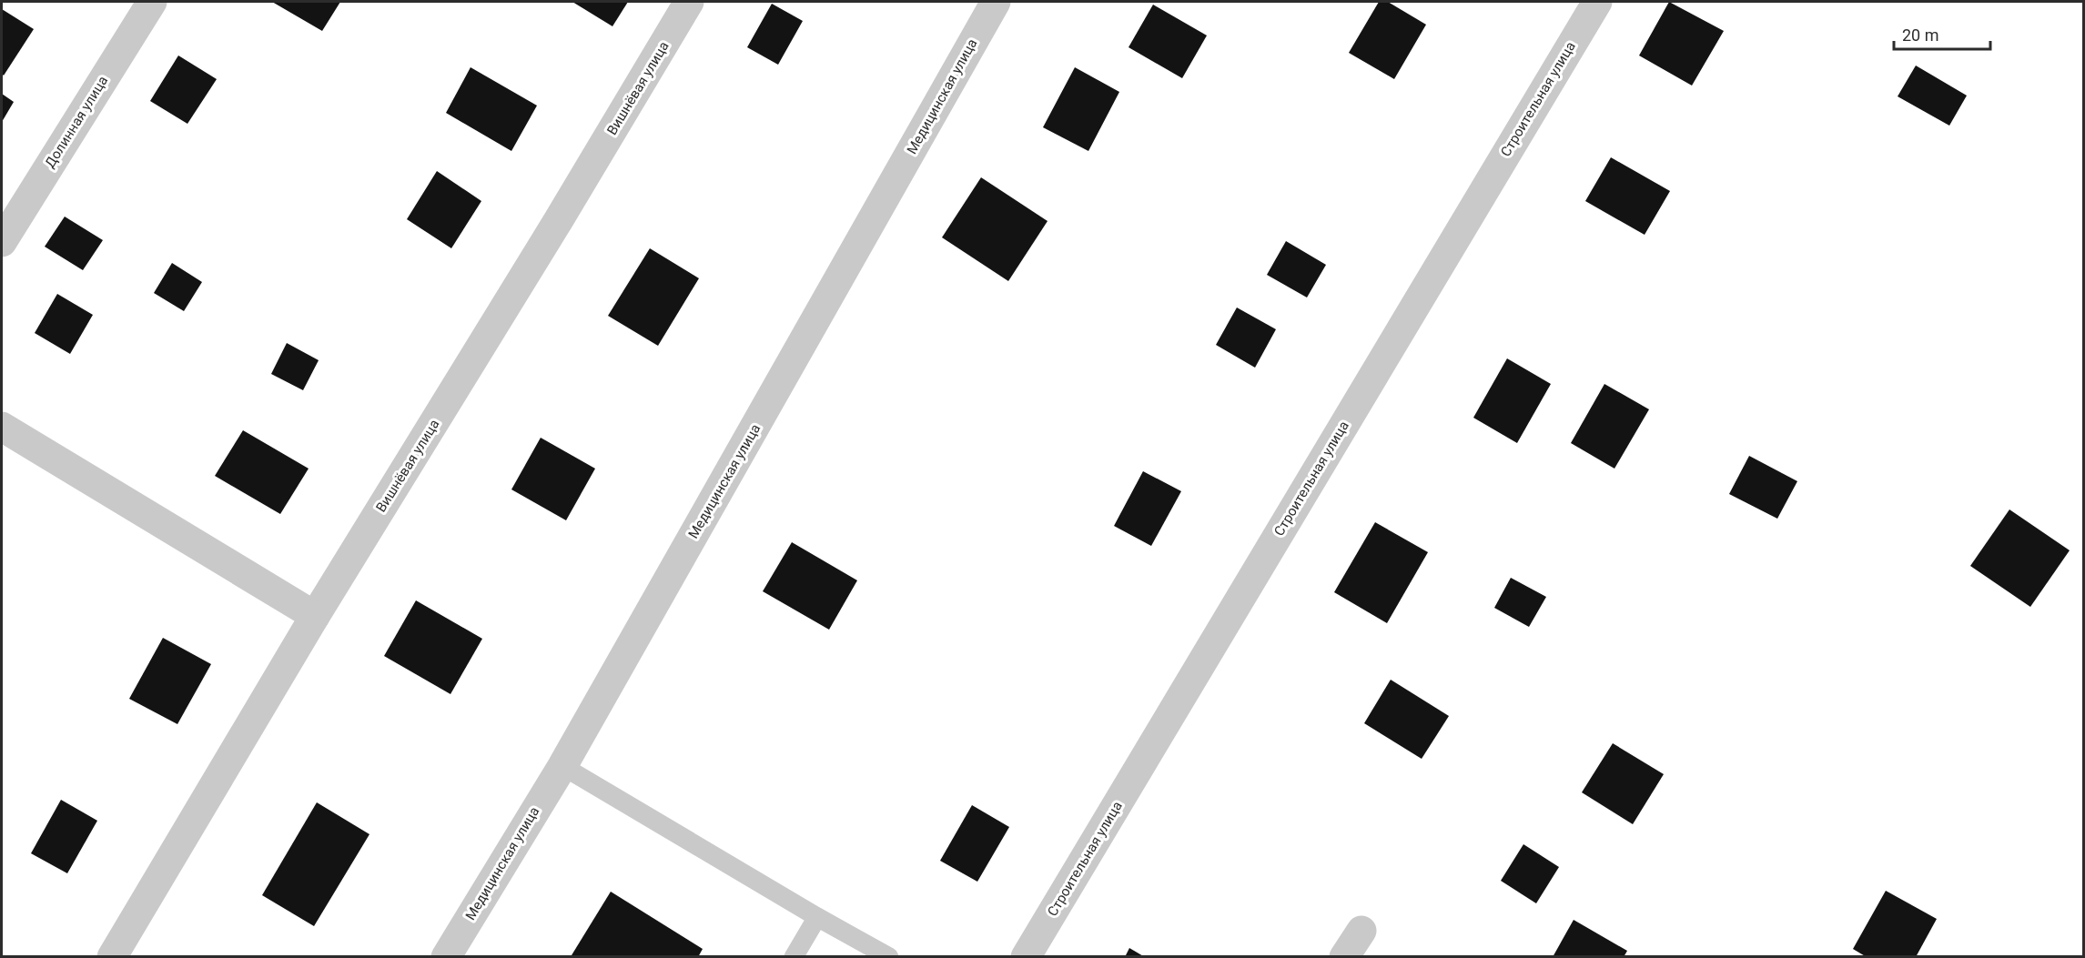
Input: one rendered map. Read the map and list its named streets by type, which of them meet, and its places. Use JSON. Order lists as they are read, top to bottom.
{
  "streets": {
    "street": [
      "Вишнёвая улица",
      "Медицинская улица",
      "Строительная улица",
      "Долинная улица"
    ]
  },
  "scale_bar": "20 m"
}
